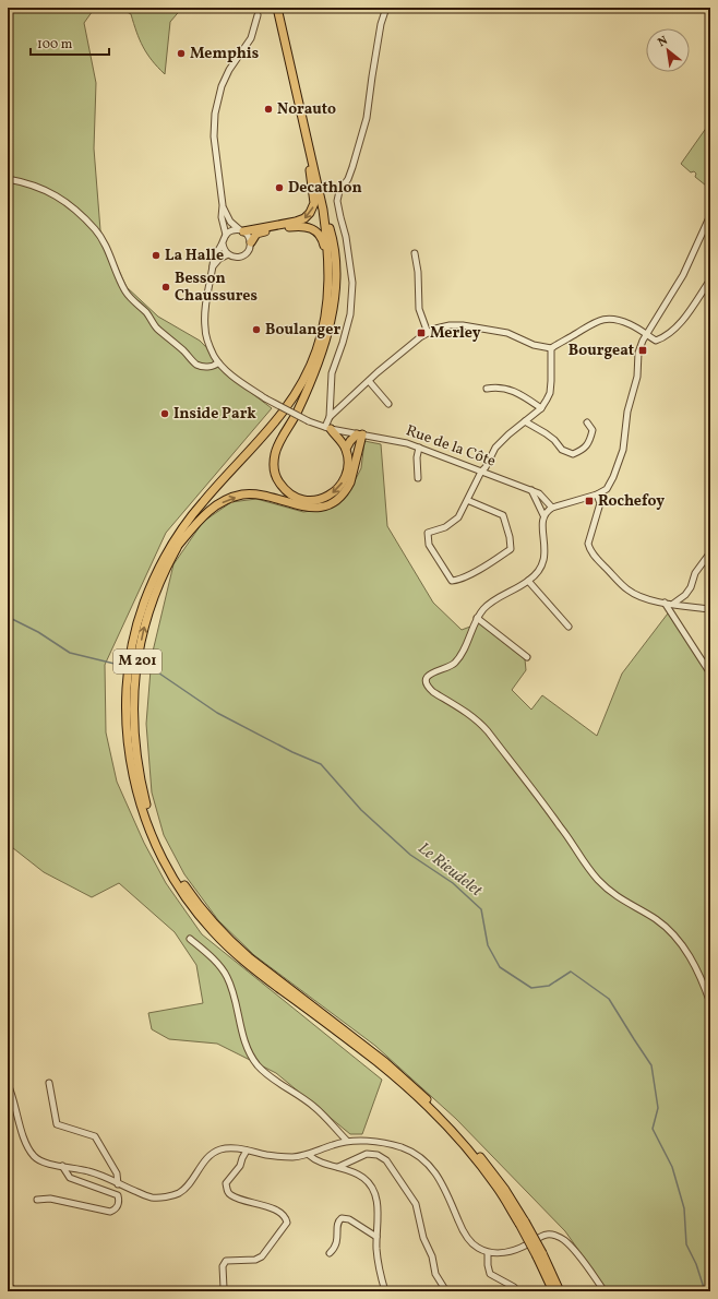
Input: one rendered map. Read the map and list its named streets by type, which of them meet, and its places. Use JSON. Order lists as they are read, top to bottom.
{
  "streets": {
    "highway": ["M 201"],
    "street": ["Rue de la Côte"]
  },
  "water": ["Le Rieudelet"],
  "places": {
    "other": [
      "Memphis",
      "Norauto",
      "Decathlon",
      "La Halle",
      "Besson Chaussures",
      "Boulanger",
      "Inside Park"
    ],
    "transit": ["Merley", "Bourgeat", "Rochefoy"]
  },
  "scale_bar": "100 m",
  "north": "top left"
}
